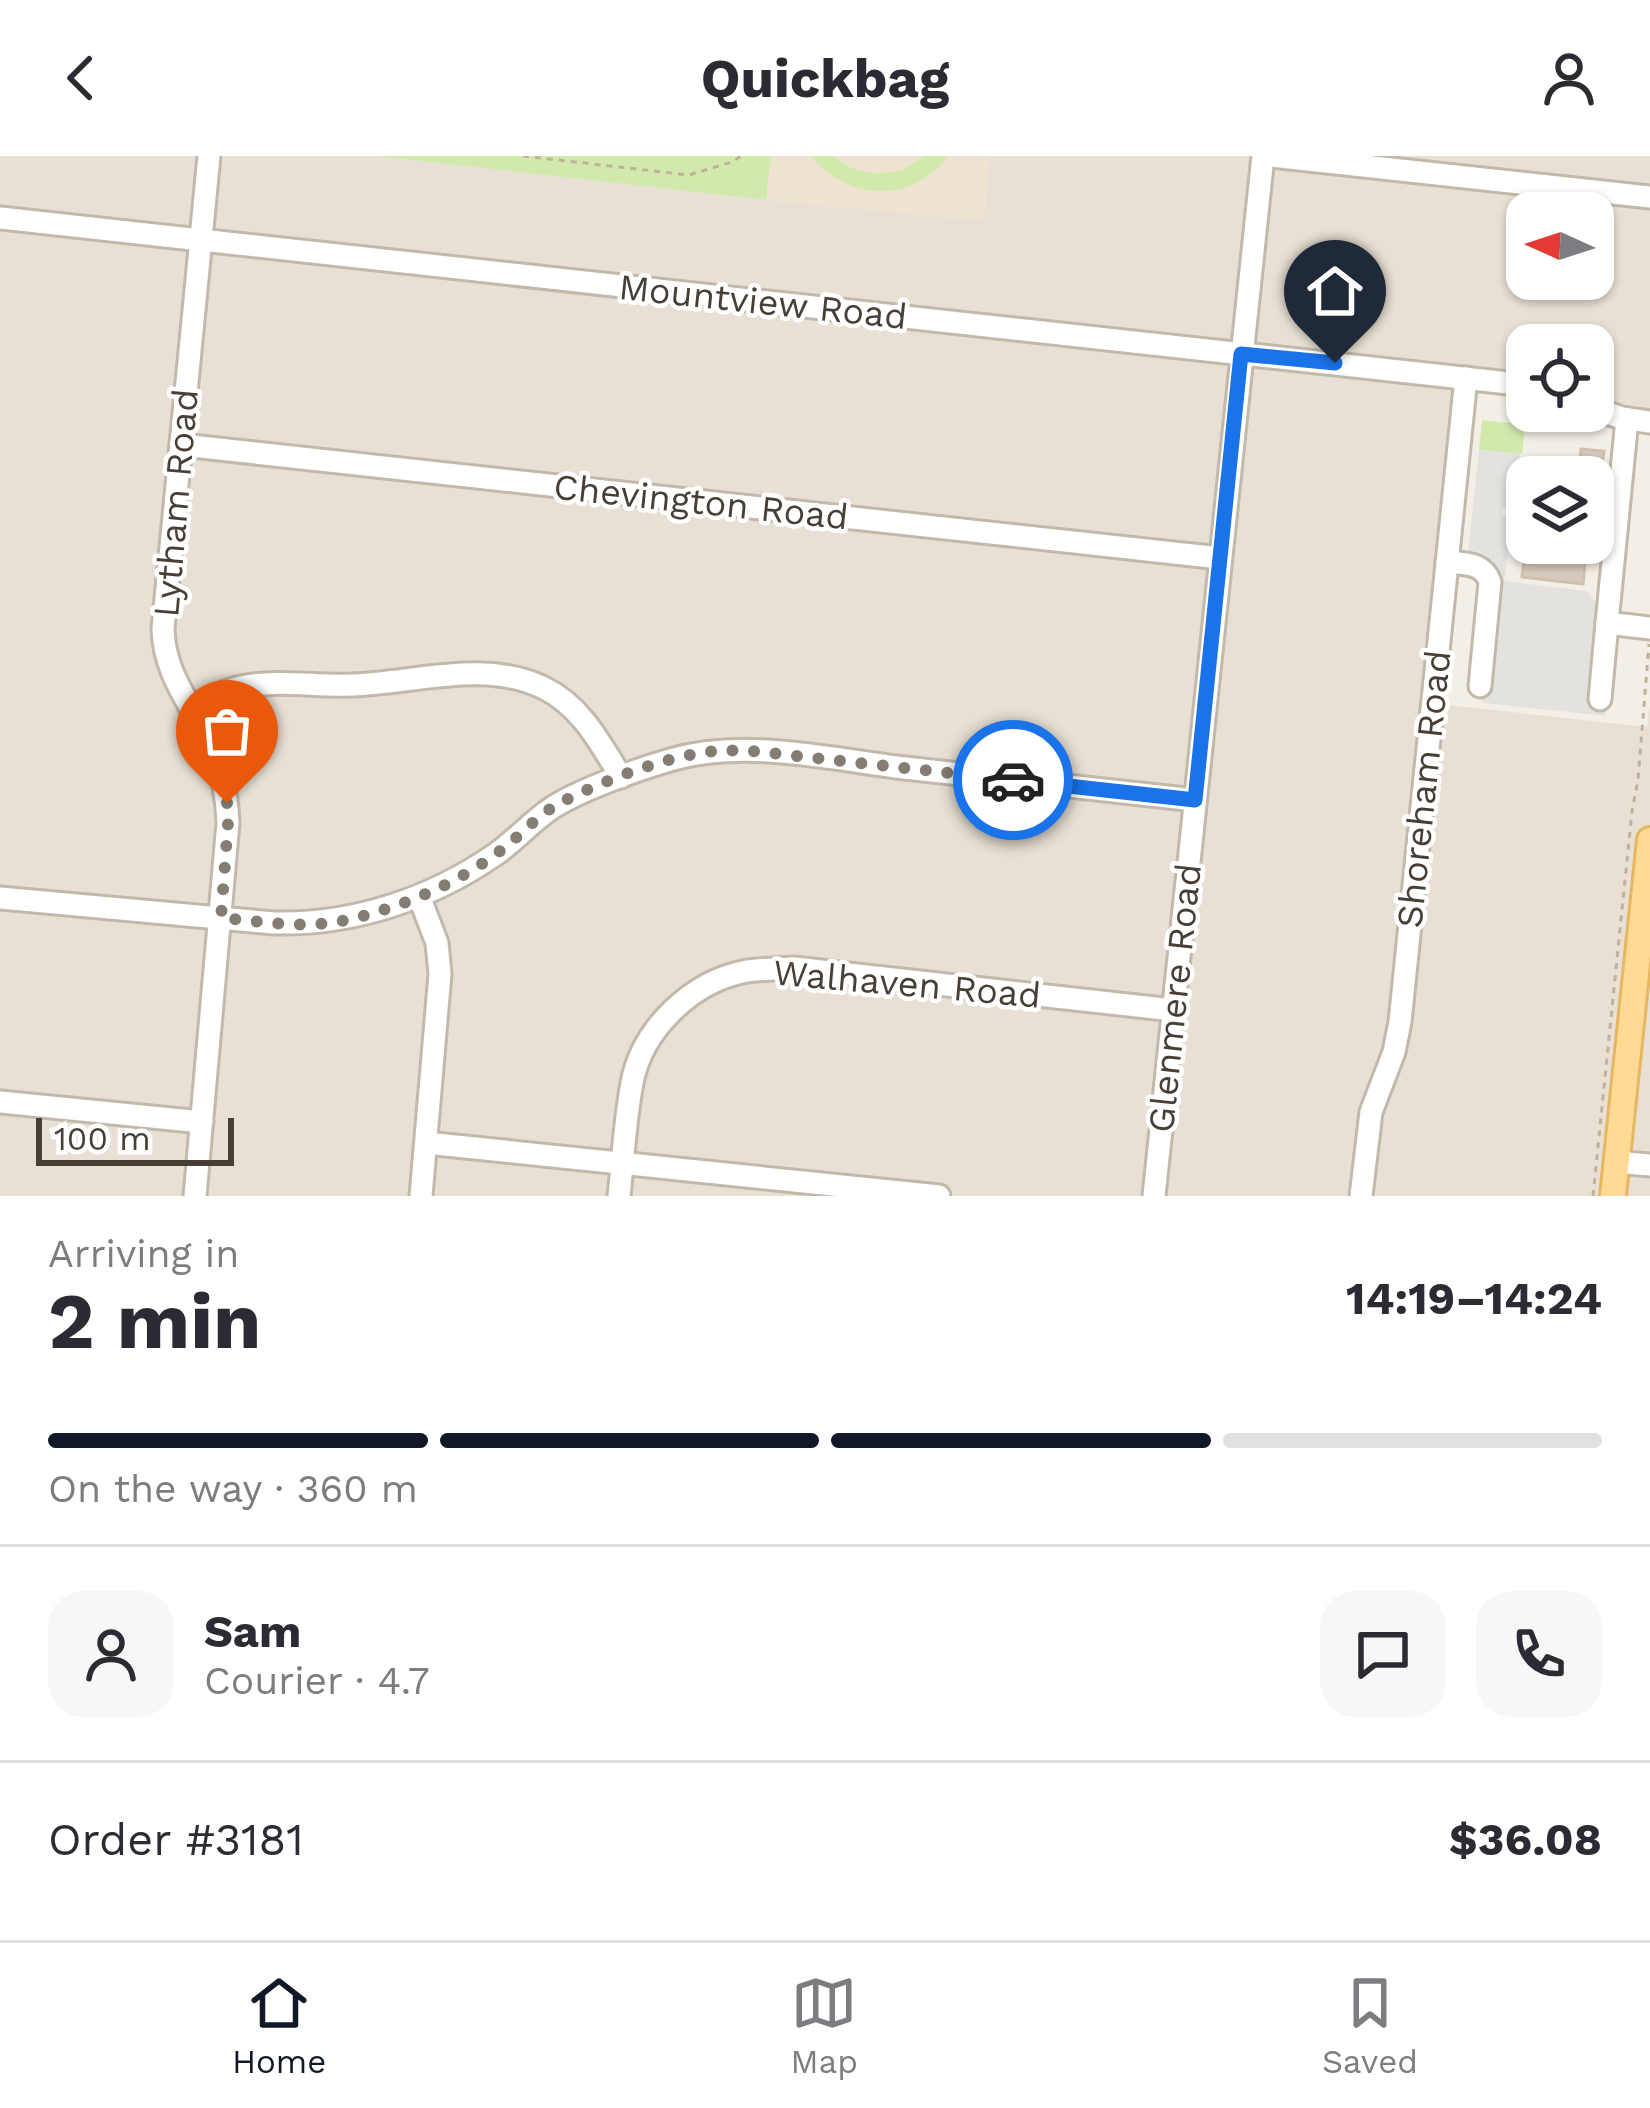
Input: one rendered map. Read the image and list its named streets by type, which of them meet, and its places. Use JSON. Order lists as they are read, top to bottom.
{
  "streets": {
    "street": [
      "Mountview Road",
      "Chevington Road",
      "Lytham Road",
      "Shoreham Road",
      "Walhaven Road",
      "Glenmere Road"
    ]
  },
  "crossings": [
    ["Mountview Road", "Lytham Road"],
    ["Mountview Road", "Shoreham Road"],
    ["Mountview Road", "Glenmere Road"],
    ["Chevington Road", "Lytham Road"],
    ["Chevington Road", "Glenmere Road"],
    ["Walhaven Road", "Glenmere Road"]
  ],
  "scale_bar": "100 m",
  "north": "left",
  "page": {
    "header": "Quickbag",
    "scale": "100 m",
    "heading": ["2 min", "Arriving in", "14:19–14:24"],
    "panel": [
      "Sam",
      "Courier · 4.7",
      "Order #3181",
      "$36.08"
    ],
    "bar": "On the way · 360 m",
    "tabs": ["Home", "Map", "Saved"]
  }
}
